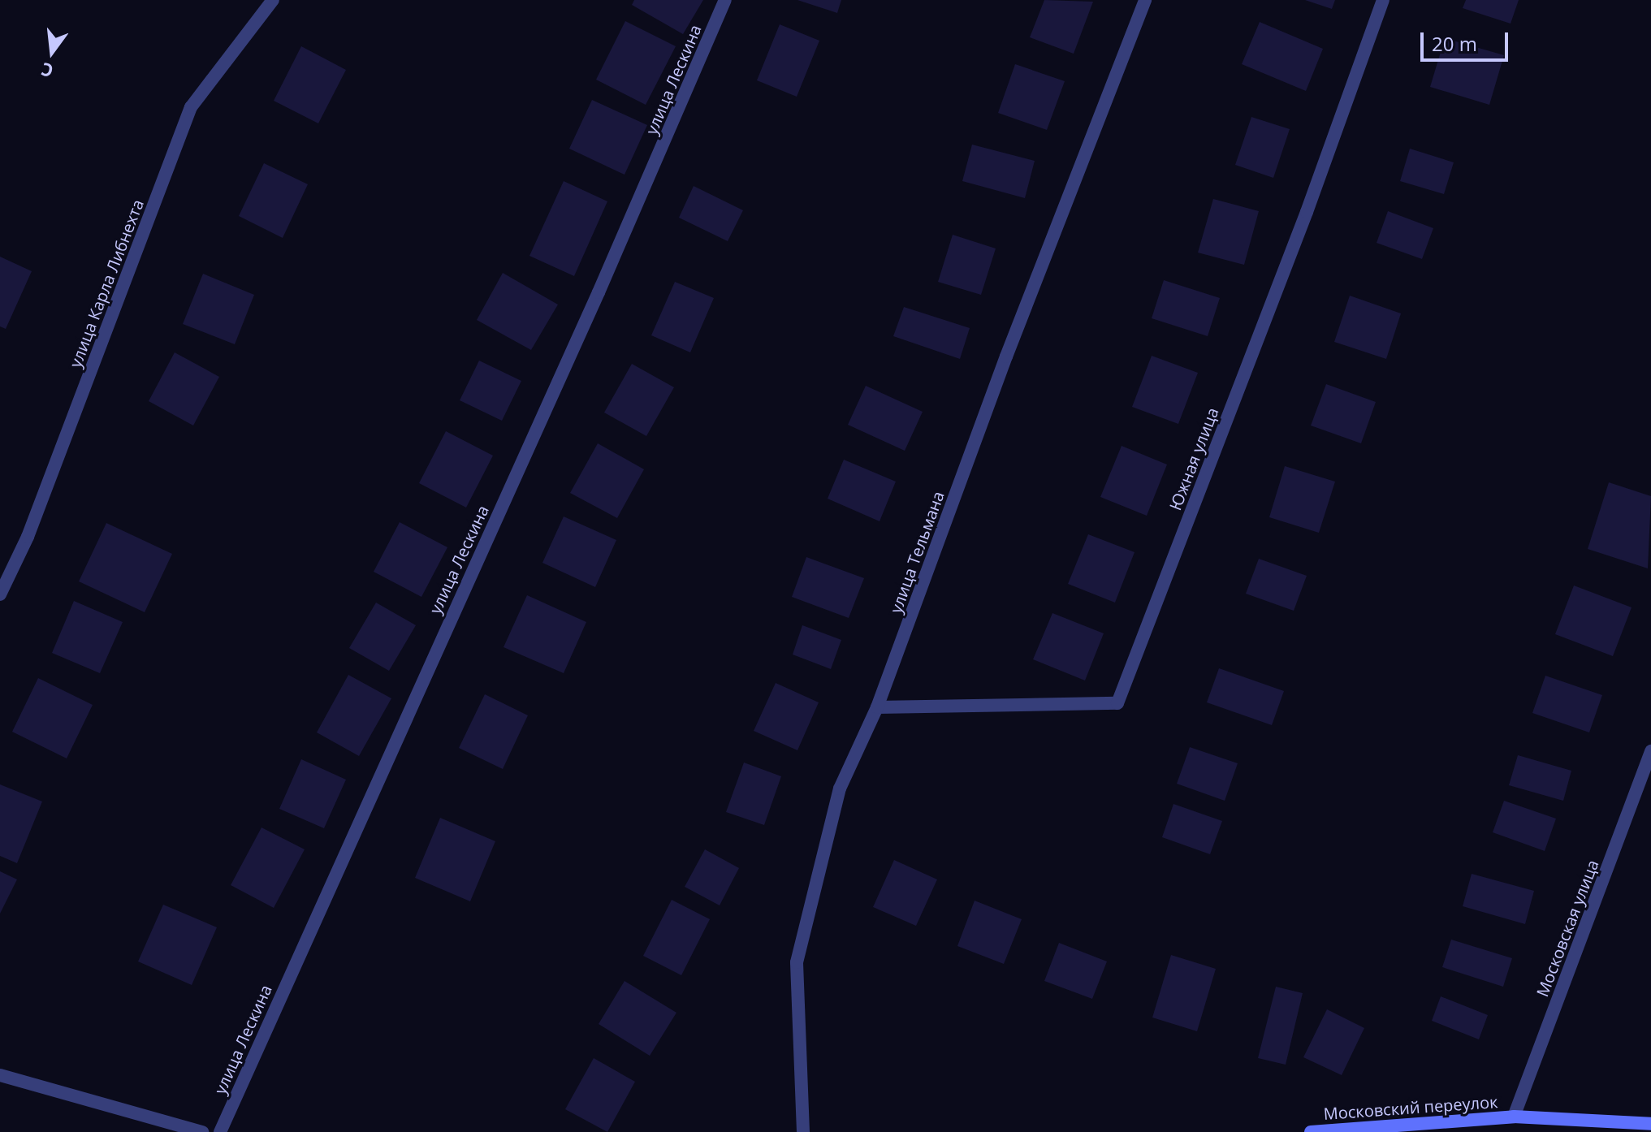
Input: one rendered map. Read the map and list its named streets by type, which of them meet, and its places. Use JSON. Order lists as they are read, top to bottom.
{
  "streets": {
    "street": [
      "улица Лескина",
      "улица Карла Либнехта",
      "Южная улица",
      "улица Тельмана",
      "Московская улица",
      "Московский переулок"
    ]
  },
  "crossings": [
    ["Южная улица", "улица Тельмана"],
    ["Московская улица", "Московский переулок"]
  ],
  "scale_bar": "20 m",
  "north": "bottom"
}
